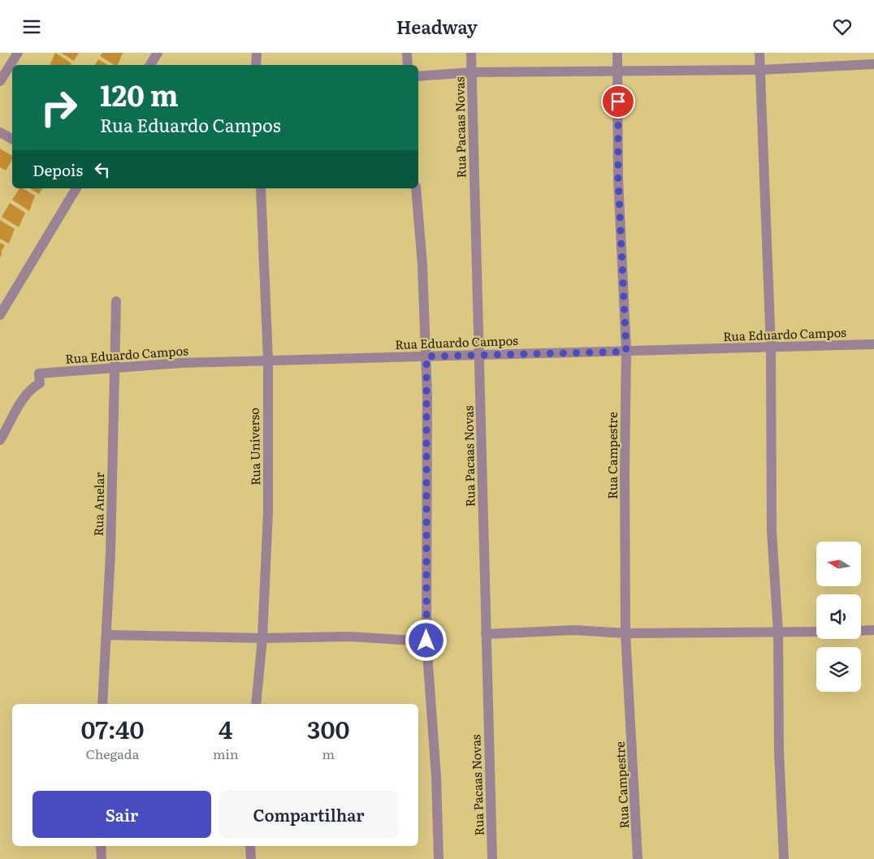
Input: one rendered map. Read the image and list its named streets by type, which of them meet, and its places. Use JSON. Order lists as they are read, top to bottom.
{
  "streets": {
    "street": [
      "Rua Pacaas Novas",
      "Rua Eduardo Campos",
      "Rua Universo",
      "Rua Campestre",
      "Rua Anelar"
    ]
  },
  "crossings": [
    ["Rua Pacaas Novas", "Rua Eduardo Campos"],
    ["Rua Eduardo Campos", "Rua Universo"],
    ["Rua Eduardo Campos", "Rua Campestre"],
    ["Rua Eduardo Campos", "Rua Anelar"]
  ],
  "north": "left",
  "page": {
    "header": "Headway",
    "turn": ["120 m", "Rua Eduardo Campos"],
    "then": "Depois",
    "eta": [
      "07:40",
      "Chegada",
      "4",
      "min",
      "300",
      "m"
    ],
    "buttons": ["Sair", "Compartilhar"]
  }
}
